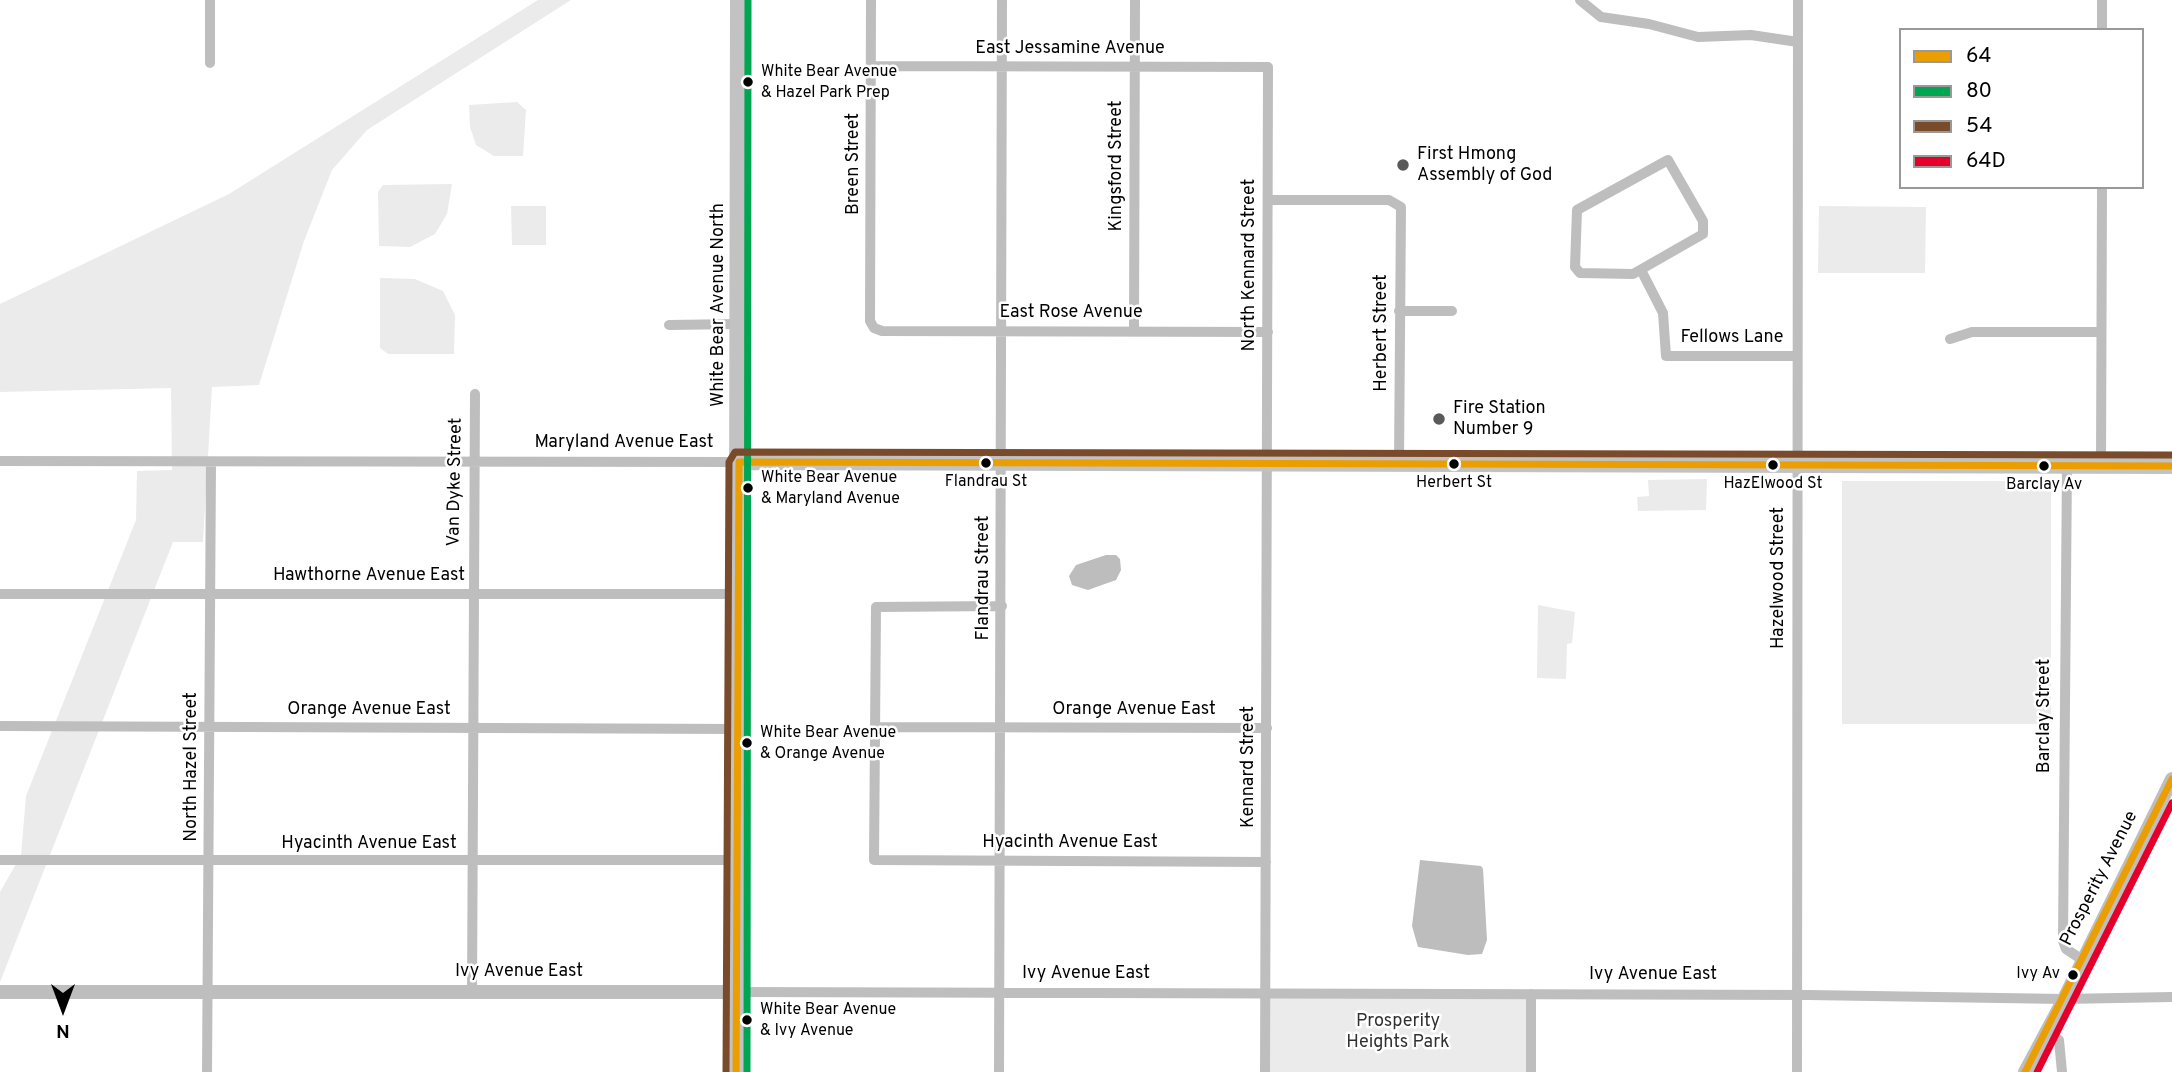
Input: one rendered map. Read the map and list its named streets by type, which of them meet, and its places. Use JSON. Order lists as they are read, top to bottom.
{
  "streets": {
    "main road": ["White Bear Avenue North", "Maryland Avenue East"],
    "street": [
      "East Jessamine Avenue",
      "Breen Street",
      "Kingsford Street",
      "North Kennard Street",
      "East Rose Avenue",
      "Herbert Street",
      "Fellows Lane",
      "Van Dyke Street",
      "Hawthorne Avenue East",
      "Flandrau Street",
      "Hazelwood Street",
      "Orange Avenue East",
      "Barclay Street",
      "North Hazel Street",
      "Kennard Street",
      "Hyacinth Avenue East",
      "Prosperity Avenue",
      "Ivy Avenue East"
    ]
  },
  "crossings": [
    ["East Jessamine Avenue", "Breen Street"],
    ["East Jessamine Avenue", "Kingsford Street"],
    ["East Jessamine Avenue", "North Kennard Street"],
    ["East Jessamine Avenue", "Flandrau Street"],
    ["Breen Street", "East Rose Avenue"],
    ["Kingsford Street", "East Rose Avenue"],
    ["North Kennard Street", "East Rose Avenue"],
    ["North Kennard Street", "Herbert Street"],
    ["North Kennard Street", "Maryland Avenue East"],
    ["North Kennard Street", "Kennard Street"],
    ["White Bear Avenue North", "Maryland Avenue East"],
    ["White Bear Avenue North", "Hawthorne Avenue East"],
    ["White Bear Avenue North", "Orange Avenue East"],
    ["White Bear Avenue North", "Hyacinth Avenue East"],
    ["White Bear Avenue North", "Ivy Avenue East"],
    ["East Rose Avenue", "Flandrau Street"],
    ["Herbert Street", "Maryland Avenue East"],
    ["Fellows Lane", "Hazelwood Street"],
    ["Maryland Avenue East", "Van Dyke Street"],
    ["Maryland Avenue East", "Flandrau Street"],
    ["Maryland Avenue East", "Hazelwood Street"],
    ["Maryland Avenue East", "Barclay Street"],
    ["Maryland Avenue East", "North Hazel Street"],
    ["Maryland Avenue East", "Kennard Street"],
    ["Van Dyke Street", "Hawthorne Avenue East"],
    ["Van Dyke Street", "Orange Avenue East"],
    ["Van Dyke Street", "Hyacinth Avenue East"],
    ["Van Dyke Street", "Ivy Avenue East"],
    ["Hawthorne Avenue East", "North Hazel Street"],
    ["Flandrau Street", "Orange Avenue East"],
    ["Flandrau Street", "Hyacinth Avenue East"],
    ["Flandrau Street", "Ivy Avenue East"],
    ["Hazelwood Street", "Ivy Avenue East"],
    ["Orange Avenue East", "North Hazel Street"],
    ["Orange Avenue East", "Kennard Street"],
    ["Orange Avenue East", "Hyacinth Avenue East"],
    ["Barclay Street", "Prosperity Avenue"],
    ["North Hazel Street", "Hyacinth Avenue East"],
    ["North Hazel Street", "Ivy Avenue East"],
    ["Kennard Street", "Hyacinth Avenue East"],
    ["Kennard Street", "Ivy Avenue East"],
    ["Prosperity Avenue", "Ivy Avenue East"]
  ],
  "parks": ["Prosperity Heights Park"],
  "places": [
    "White Bear Avenue & Hazel Park Prep",
    "First Hmong Assembly of God",
    "Fire Station Number 9",
    "Flandrau St",
    "Herbert St",
    "HazElwood St",
    "Barclay Av",
    "White Bear Avenue & Maryland Avenue",
    "White Bear Avenue & Orange Avenue",
    "Ivy Av",
    "White Bear Avenue & Ivy Avenue"
  ],
  "lines": [
    "transit line 80",
    "transit line 54",
    "transit line 64",
    "transit line 64D"
  ],
  "legend": [
    "64",
    "80",
    "54",
    "64D"
  ],
  "north": "bottom"
}
